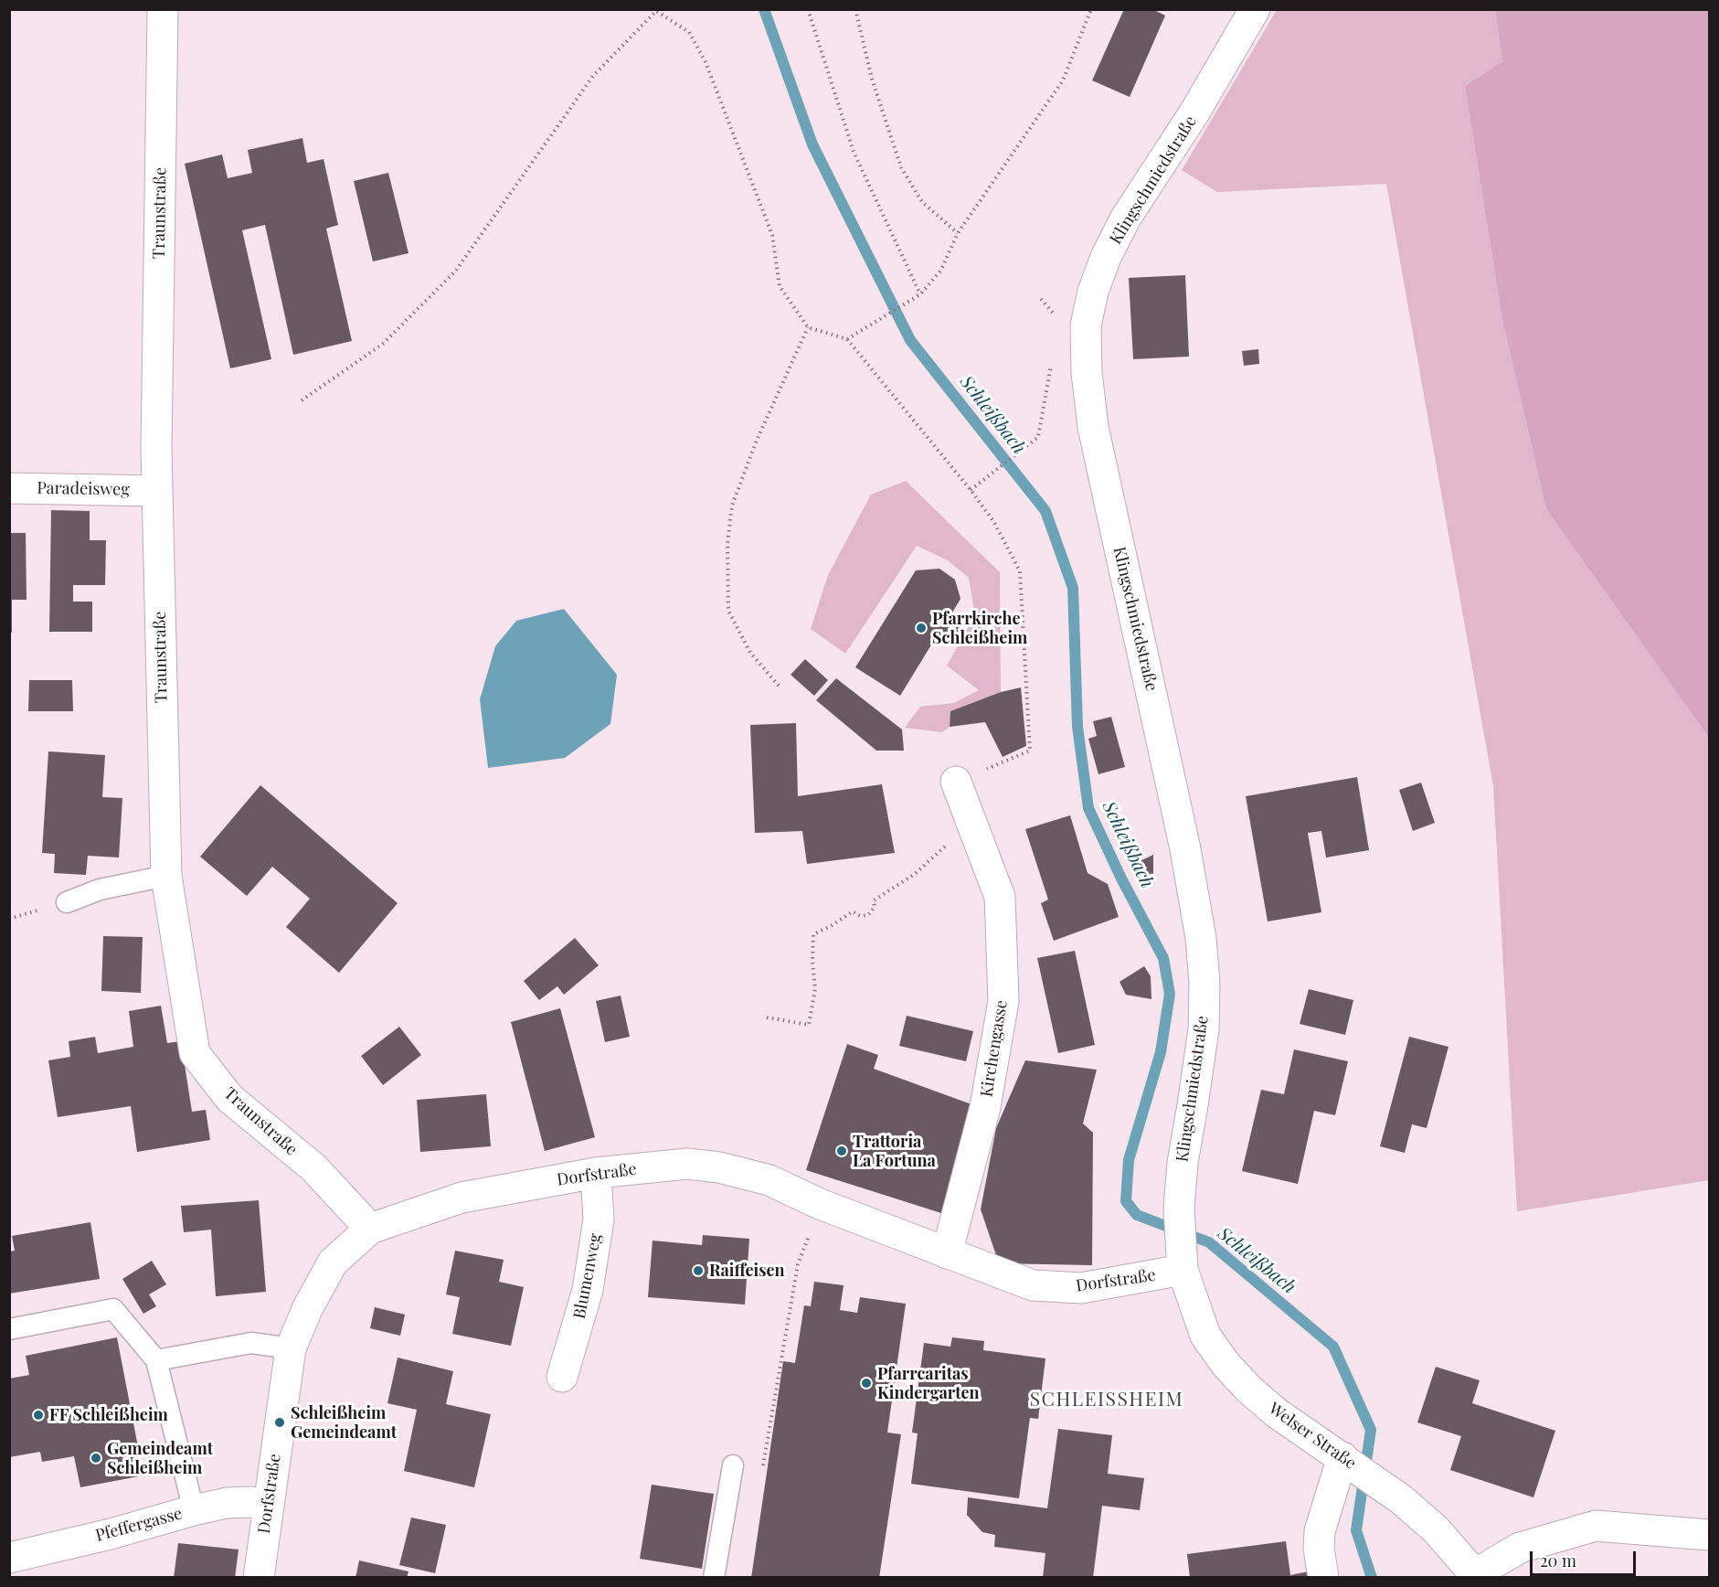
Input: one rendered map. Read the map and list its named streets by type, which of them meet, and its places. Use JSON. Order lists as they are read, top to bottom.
{
  "streets": {
    "street": [
      "Klingschmiedstraße",
      "Traunstraße",
      "Paradeisweg",
      "Kirchengasse",
      "Dorfstraße",
      "Blumenweg",
      "Welser Straße",
      "Pfeffergasse"
    ]
  },
  "crossings": [
    ["Klingschmiedstraße", "Dorfstraße"],
    ["Klingschmiedstraße", "Welser Straße"],
    ["Traunstraße", "Paradeisweg"],
    ["Traunstraße", "Dorfstraße"],
    ["Kirchengasse", "Dorfstraße"],
    ["Dorfstraße", "Blumenweg"],
    ["Dorfstraße", "Welser Straße"],
    ["Dorfstraße", "Pfeffergasse"]
  ],
  "districts": ["SCHLEISSHEIM"],
  "water": ["Schleißbach"],
  "places": [
    "Pfarrkirche Schleißheim",
    "Trattoria La Fortuna",
    "Raiffeisen",
    "Pfarrcaritas Kindergarten",
    "FF Schleißheim",
    "Schleißheim Gemeindeamt",
    "Gemeindeamt Schleißheim"
  ],
  "scale_bar": "20 m"
}
